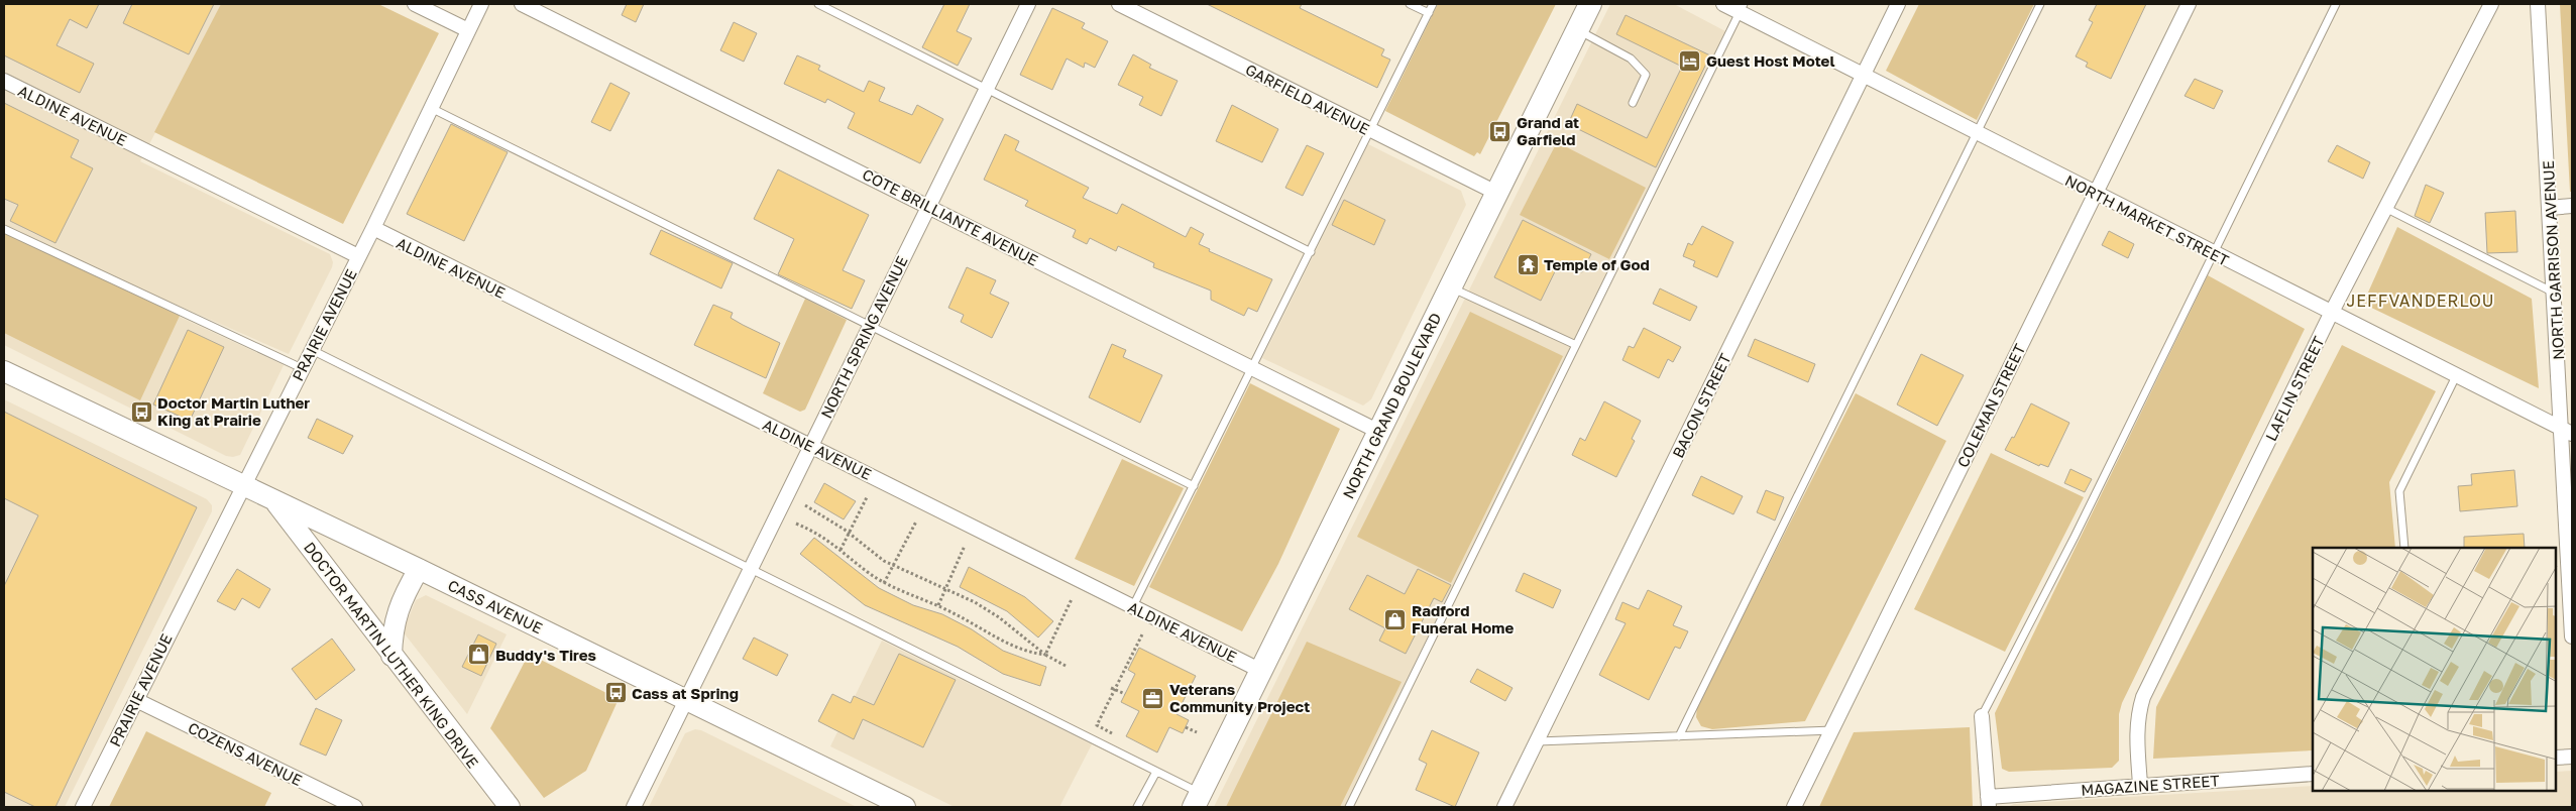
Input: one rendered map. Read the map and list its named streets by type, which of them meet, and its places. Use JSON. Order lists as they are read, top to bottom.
{
  "streets": {
    "main road": ["NORTH GRAND BOULEVARD", "CASS AVENUE", "DOCTOR MARTIN LUTHER KING DRIVE"],
    "street": [
      "GARFIELD AVENUE",
      "ALDINE AVENUE",
      "COTE BRILLIANTE AVENUE",
      "NORTH MARKET STREET",
      "NORTH GARRISON AVENUE",
      "PRAIRIE AVENUE",
      "NORTH SPRING AVENUE",
      "LAFLIN STREET",
      "BACON STREET",
      "COLEMAN STREET",
      "COZENS AVENUE",
      "MAGAZINE STREET"
    ]
  },
  "crossings": [
    ["GARFIELD AVENUE", "NORTH GRAND BOULEVARD"],
    ["ALDINE AVENUE", "PRAIRIE AVENUE"],
    ["ALDINE AVENUE", "NORTH SPRING AVENUE"],
    ["ALDINE AVENUE", "NORTH GRAND BOULEVARD"],
    ["COTE BRILLIANTE AVENUE", "NORTH SPRING AVENUE"],
    ["COTE BRILLIANTE AVENUE", "NORTH GRAND BOULEVARD"],
    ["NORTH MARKET STREET", "NORTH GARRISON AVENUE"],
    ["NORTH MARKET STREET", "LAFLIN STREET"],
    ["NORTH MARKET STREET", "BACON STREET"],
    ["NORTH MARKET STREET", "COLEMAN STREET"],
    ["PRAIRIE AVENUE", "CASS AVENUE"],
    ["PRAIRIE AVENUE", "COZENS AVENUE"],
    ["NORTH SPRING AVENUE", "CASS AVENUE"],
    ["LAFLIN STREET", "MAGAZINE STREET"],
    ["CASS AVENUE", "DOCTOR MARTIN LUTHER KING DRIVE"]
  ],
  "districts": ["JEFFVANDERLOU"],
  "places": {
    "hotel": ["Guest Host Motel"],
    "bus stop": ["Grand at Garfield", "Doctor Martin Luther King at Prairie", "Cass at Spring"],
    "temple": ["Temple of God"],
    "shop": ["Radford Funeral Home", "Buddy's Tires"],
    "office": ["Veterans Community Project"]
  }
}
